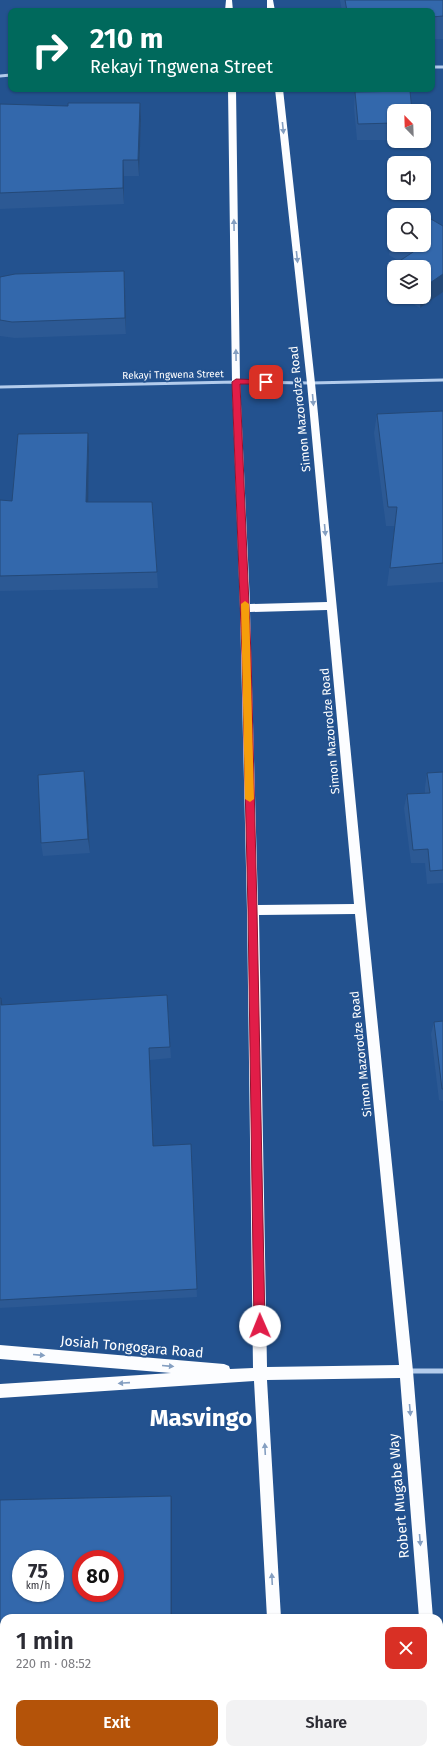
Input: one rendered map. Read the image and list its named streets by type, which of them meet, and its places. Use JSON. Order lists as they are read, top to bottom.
{
  "streets": {
    "highway": ["Simon Mazorodze Road", "Josiah Tongogara Road", "Robert Mugabe Way"],
    "street": ["Rekayi Tngwena Street"]
  },
  "crossings": [
    ["Rekayi Tngwena Street", "Simon Mazorodze Road"],
    ["Simon Mazorodze Road", "Josiah Tongogara Road"],
    ["Simon Mazorodze Road", "Robert Mugabe Way"],
    ["Josiah Tongogara Road", "Robert Mugabe Way"]
  ],
  "one_way": ["Robert Mugabe Way"],
  "districts": ["Masvingo"],
  "north": "top left",
  "page": {
    "turn": ["210 m", "Rekayi Tngwena Street"],
    "speed": "75 km/h",
    "limit": "80",
    "heading": ["1 min", "220 m · 08:52"],
    "buttons": ["Exit", "Share"]
  }
}
